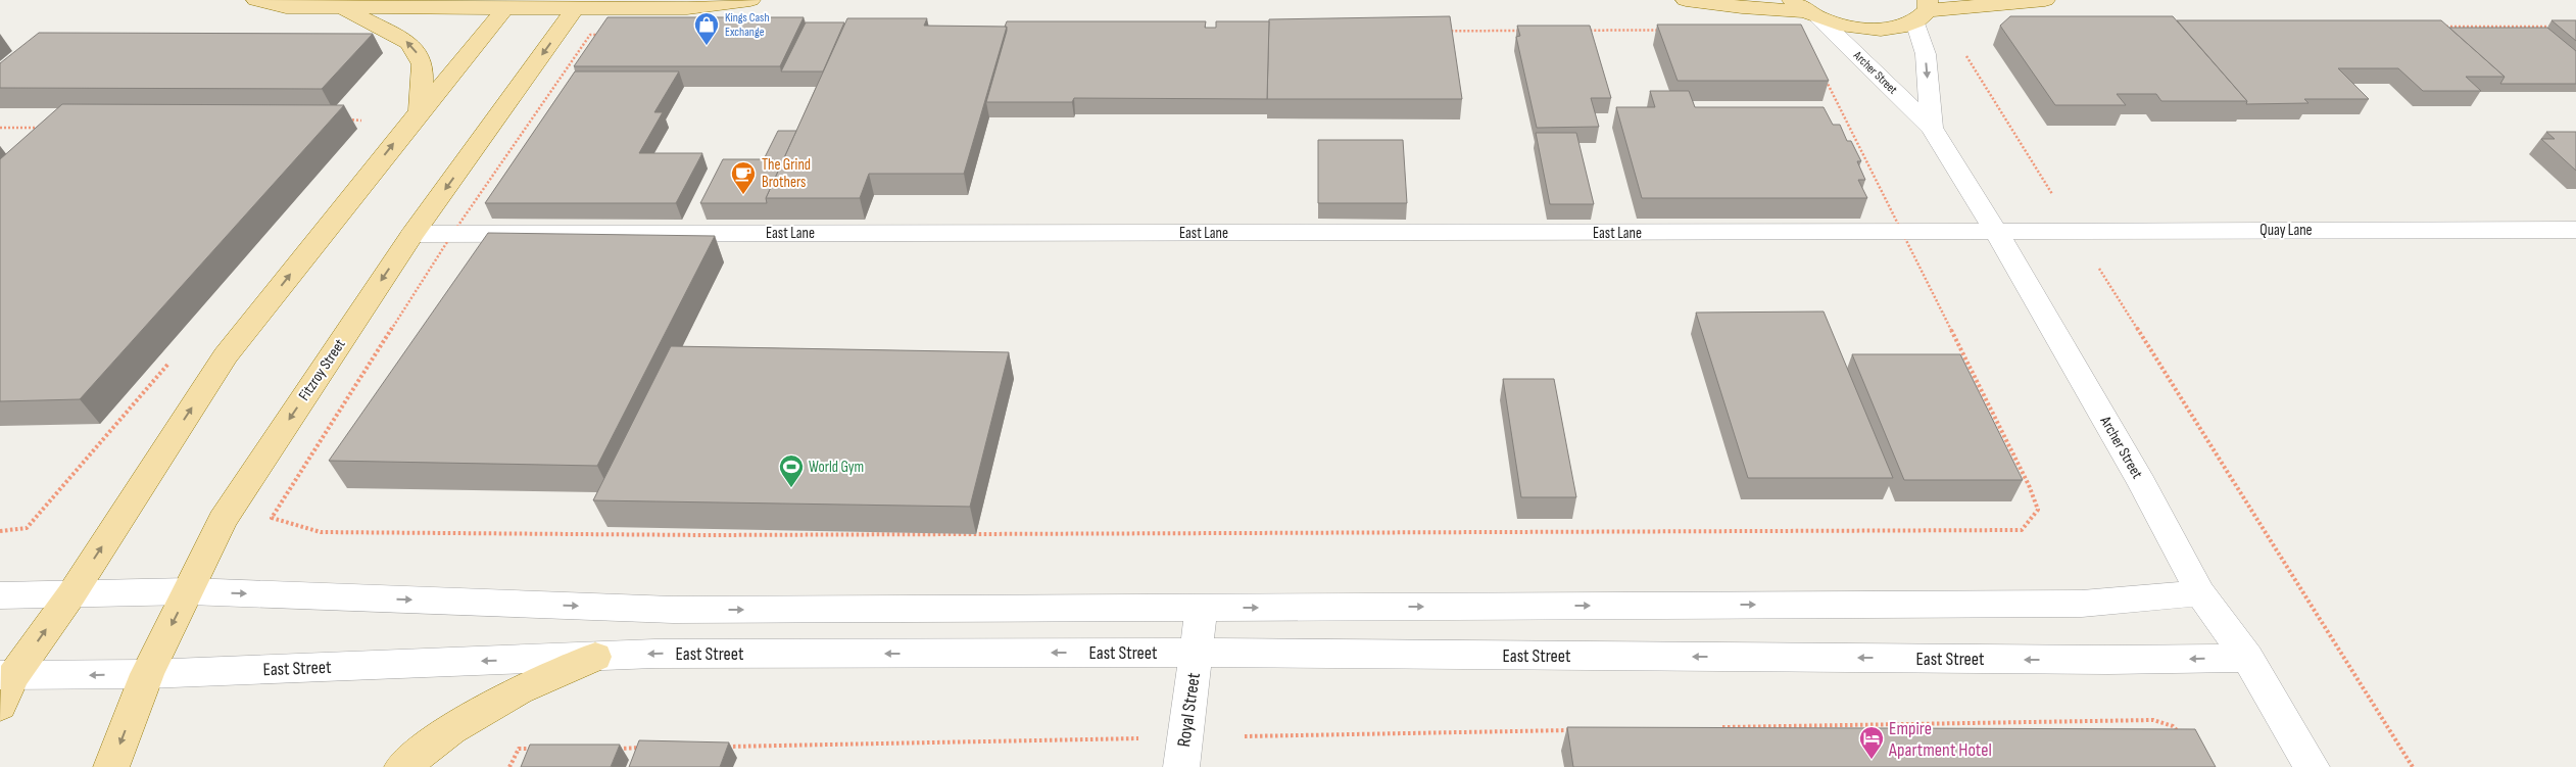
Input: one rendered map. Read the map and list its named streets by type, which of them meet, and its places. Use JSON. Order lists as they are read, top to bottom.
{
  "streets": {
    "main road": ["Fitzroy Street"],
    "street": [
      "Archer Street",
      "Quay Lane",
      "East Lane",
      "East Street",
      "Royal Street"
    ]
  },
  "crossings": [
    ["Archer Street", "Quay Lane"],
    ["Archer Street", "East Lane"],
    ["Archer Street", "East Street"],
    ["Quay Lane", "East Lane"],
    ["East Lane", "Fitzroy Street"],
    ["Fitzroy Street", "East Street"],
    ["East Street", "Royal Street"]
  ],
  "places": {
    "shop": ["Kings Cash Exchange"],
    "cafe": ["The Grind Brothers"],
    "sports": ["World Gym"],
    "hotel": ["Empire Apartment Hotel"]
  }
}
